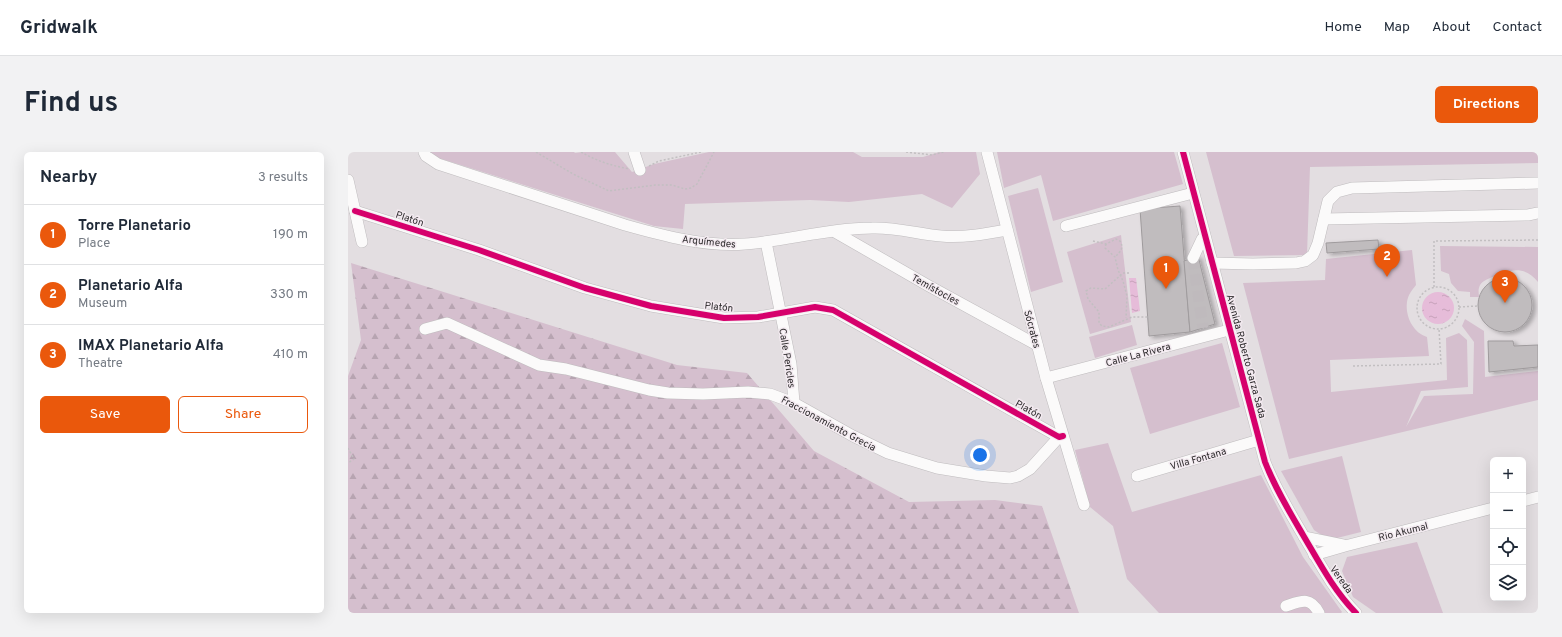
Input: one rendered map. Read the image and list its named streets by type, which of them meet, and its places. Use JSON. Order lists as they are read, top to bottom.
{
  "streets": {
    "street": [
      "Platón",
      "Arquímedes",
      "Temístocles",
      "Sócrates",
      "Calle La Rivera",
      "Avenida Roberto Garza Sada",
      "Calle Pericles",
      "Fraccionamiento Grecia",
      "Villa Fontana",
      "Rio Akumal",
      "Vereda"
    ]
  },
  "crossings": [
    ["Platón", "Sócrates"],
    ["Platón", "Calle Pericles"],
    ["Platón", "Fraccionamiento Grecia"],
    ["Arquímedes", "Temístocles"],
    ["Arquímedes", "Sócrates"],
    ["Arquímedes", "Calle Pericles"],
    ["Temístocles", "Sócrates"],
    ["Sócrates", "Calle La Rivera"],
    ["Sócrates", "Fraccionamiento Grecia"],
    ["Calle La Rivera", "Avenida Roberto Garza Sada"],
    ["Avenida Roberto Garza Sada", "Villa Fontana"],
    ["Avenida Roberto Garza Sada", "Rio Akumal"],
    ["Avenida Roberto Garza Sada", "Vereda"],
    ["Calle Pericles", "Fraccionamiento Grecia"],
    ["Rio Akumal", "Vereda"]
  ],
  "page": {
    "header": "Gridwalk",
    "nav": [
      "Home",
      "Map",
      "About",
      "Contact"
    ],
    "title": "Find us",
    "buttons": [
      "Directions",
      ["Save", "Share"]
    ],
    "heading": ["Nearby", "3 results"],
    "list": [
      {
        "mark": "1",
        "name": "Torre Planetario",
        "note": "Place",
        "value": "190 m"
      },
      {
        "mark": "2",
        "name": "Planetario Alfa",
        "note": "Museum",
        "value": "330 m"
      },
      {
        "mark": "3",
        "name": "IMAX Planetario Alfa",
        "note": "Theatre",
        "value": "410 m"
      }
    ],
    "pins": ["2", "1", "3"],
    "map_buttons": ["+", "−"]
  }
}
